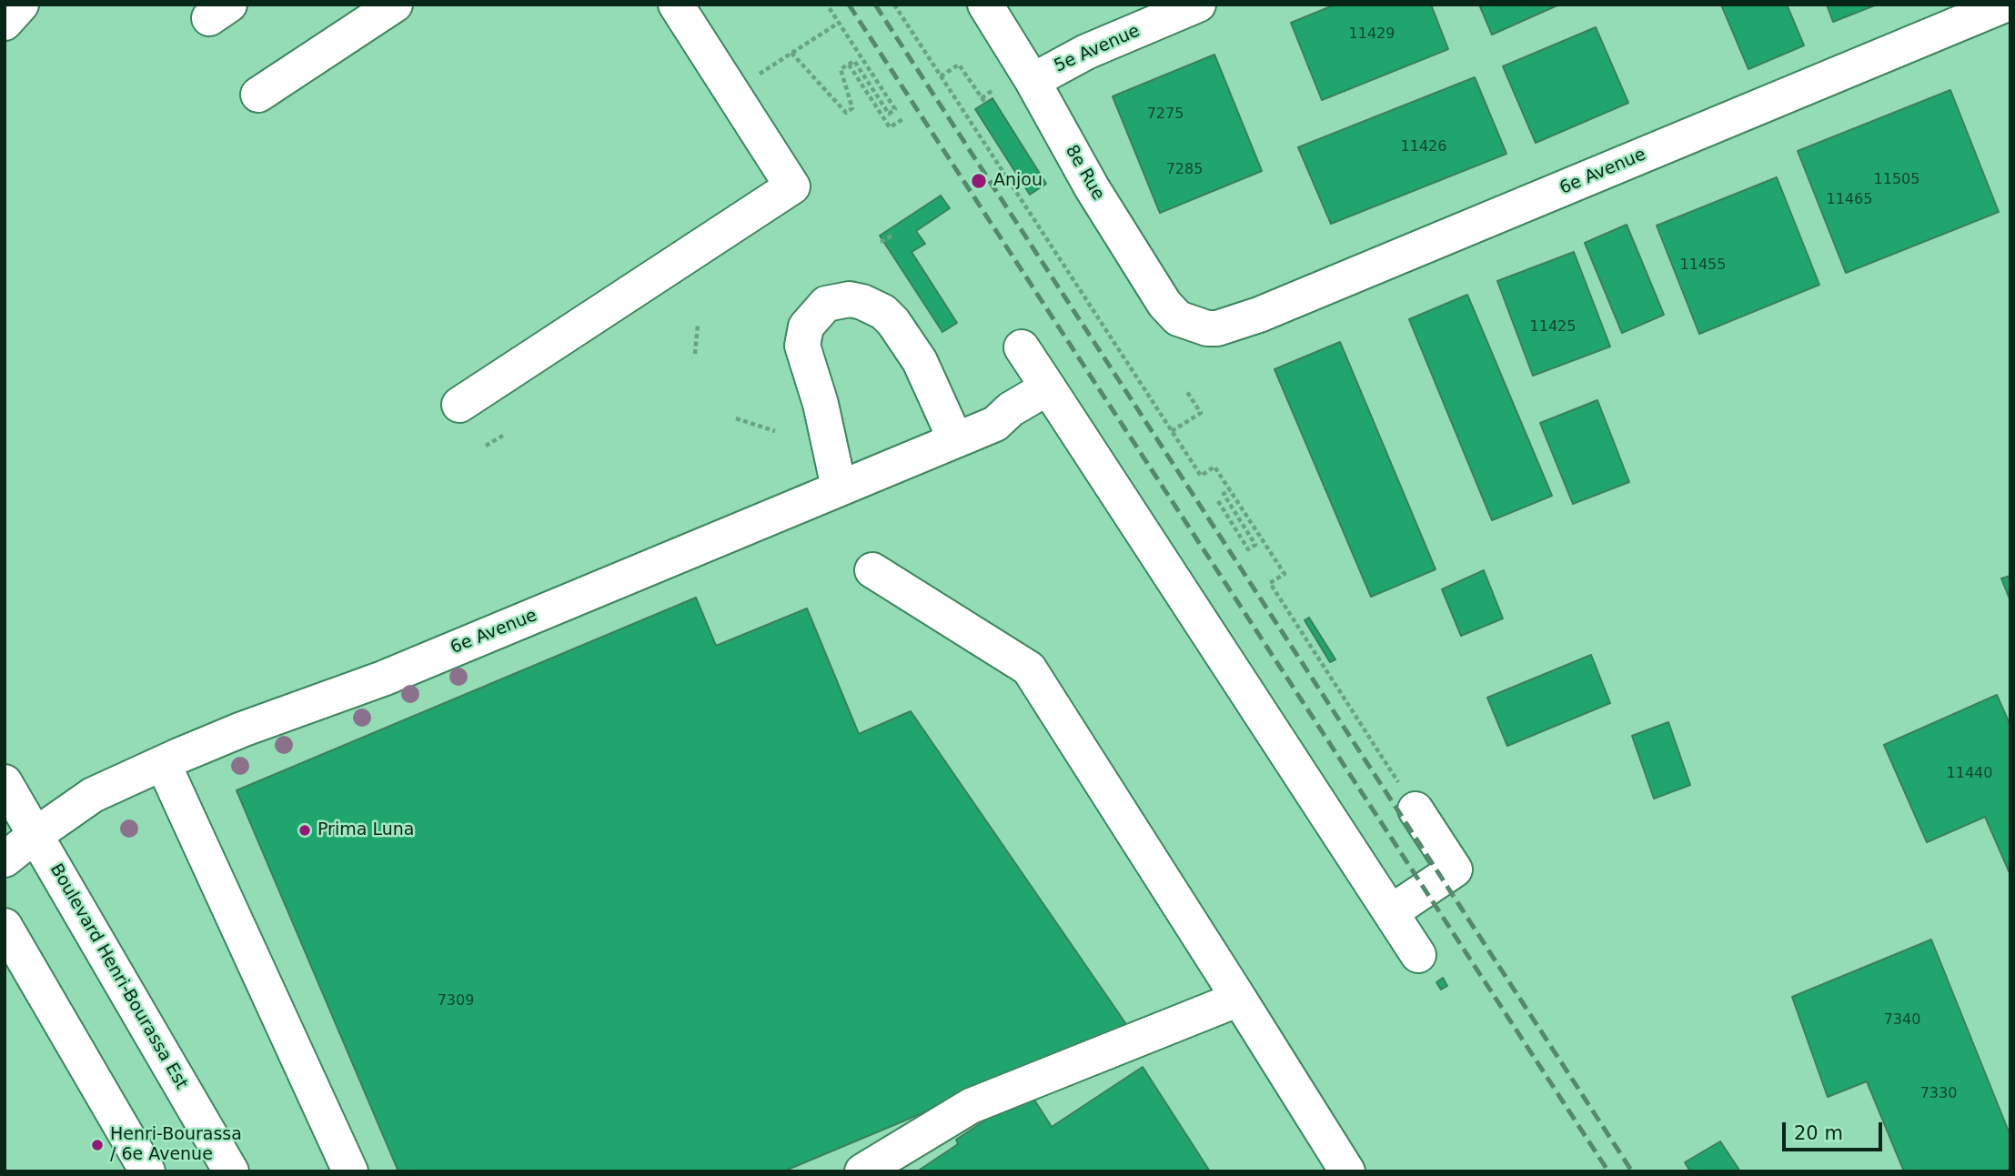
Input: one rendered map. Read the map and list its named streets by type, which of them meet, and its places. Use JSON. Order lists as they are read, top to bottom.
{
  "streets": {
    "street": [
      "5e Avenue",
      "6e Avenue",
      "8e Rue",
      "Boulevard Henri-Bourassa Est"
    ]
  },
  "crossings": [
    ["5e Avenue", "8e Rue"],
    ["6e Avenue", "8e Rue"],
    ["6e Avenue", "Boulevard Henri-Bourassa Est"]
  ],
  "places": ["Anjou", "Prima Luna", "Henri-Bourassa / 6e Avenue"],
  "house_numbers": [
    "11429",
    "7275",
    "11426",
    "7285",
    "11505",
    "11465",
    "11455",
    "11425",
    "11440",
    "7309",
    "7340",
    "7330"
  ],
  "scale_bar": "20 m"
}
